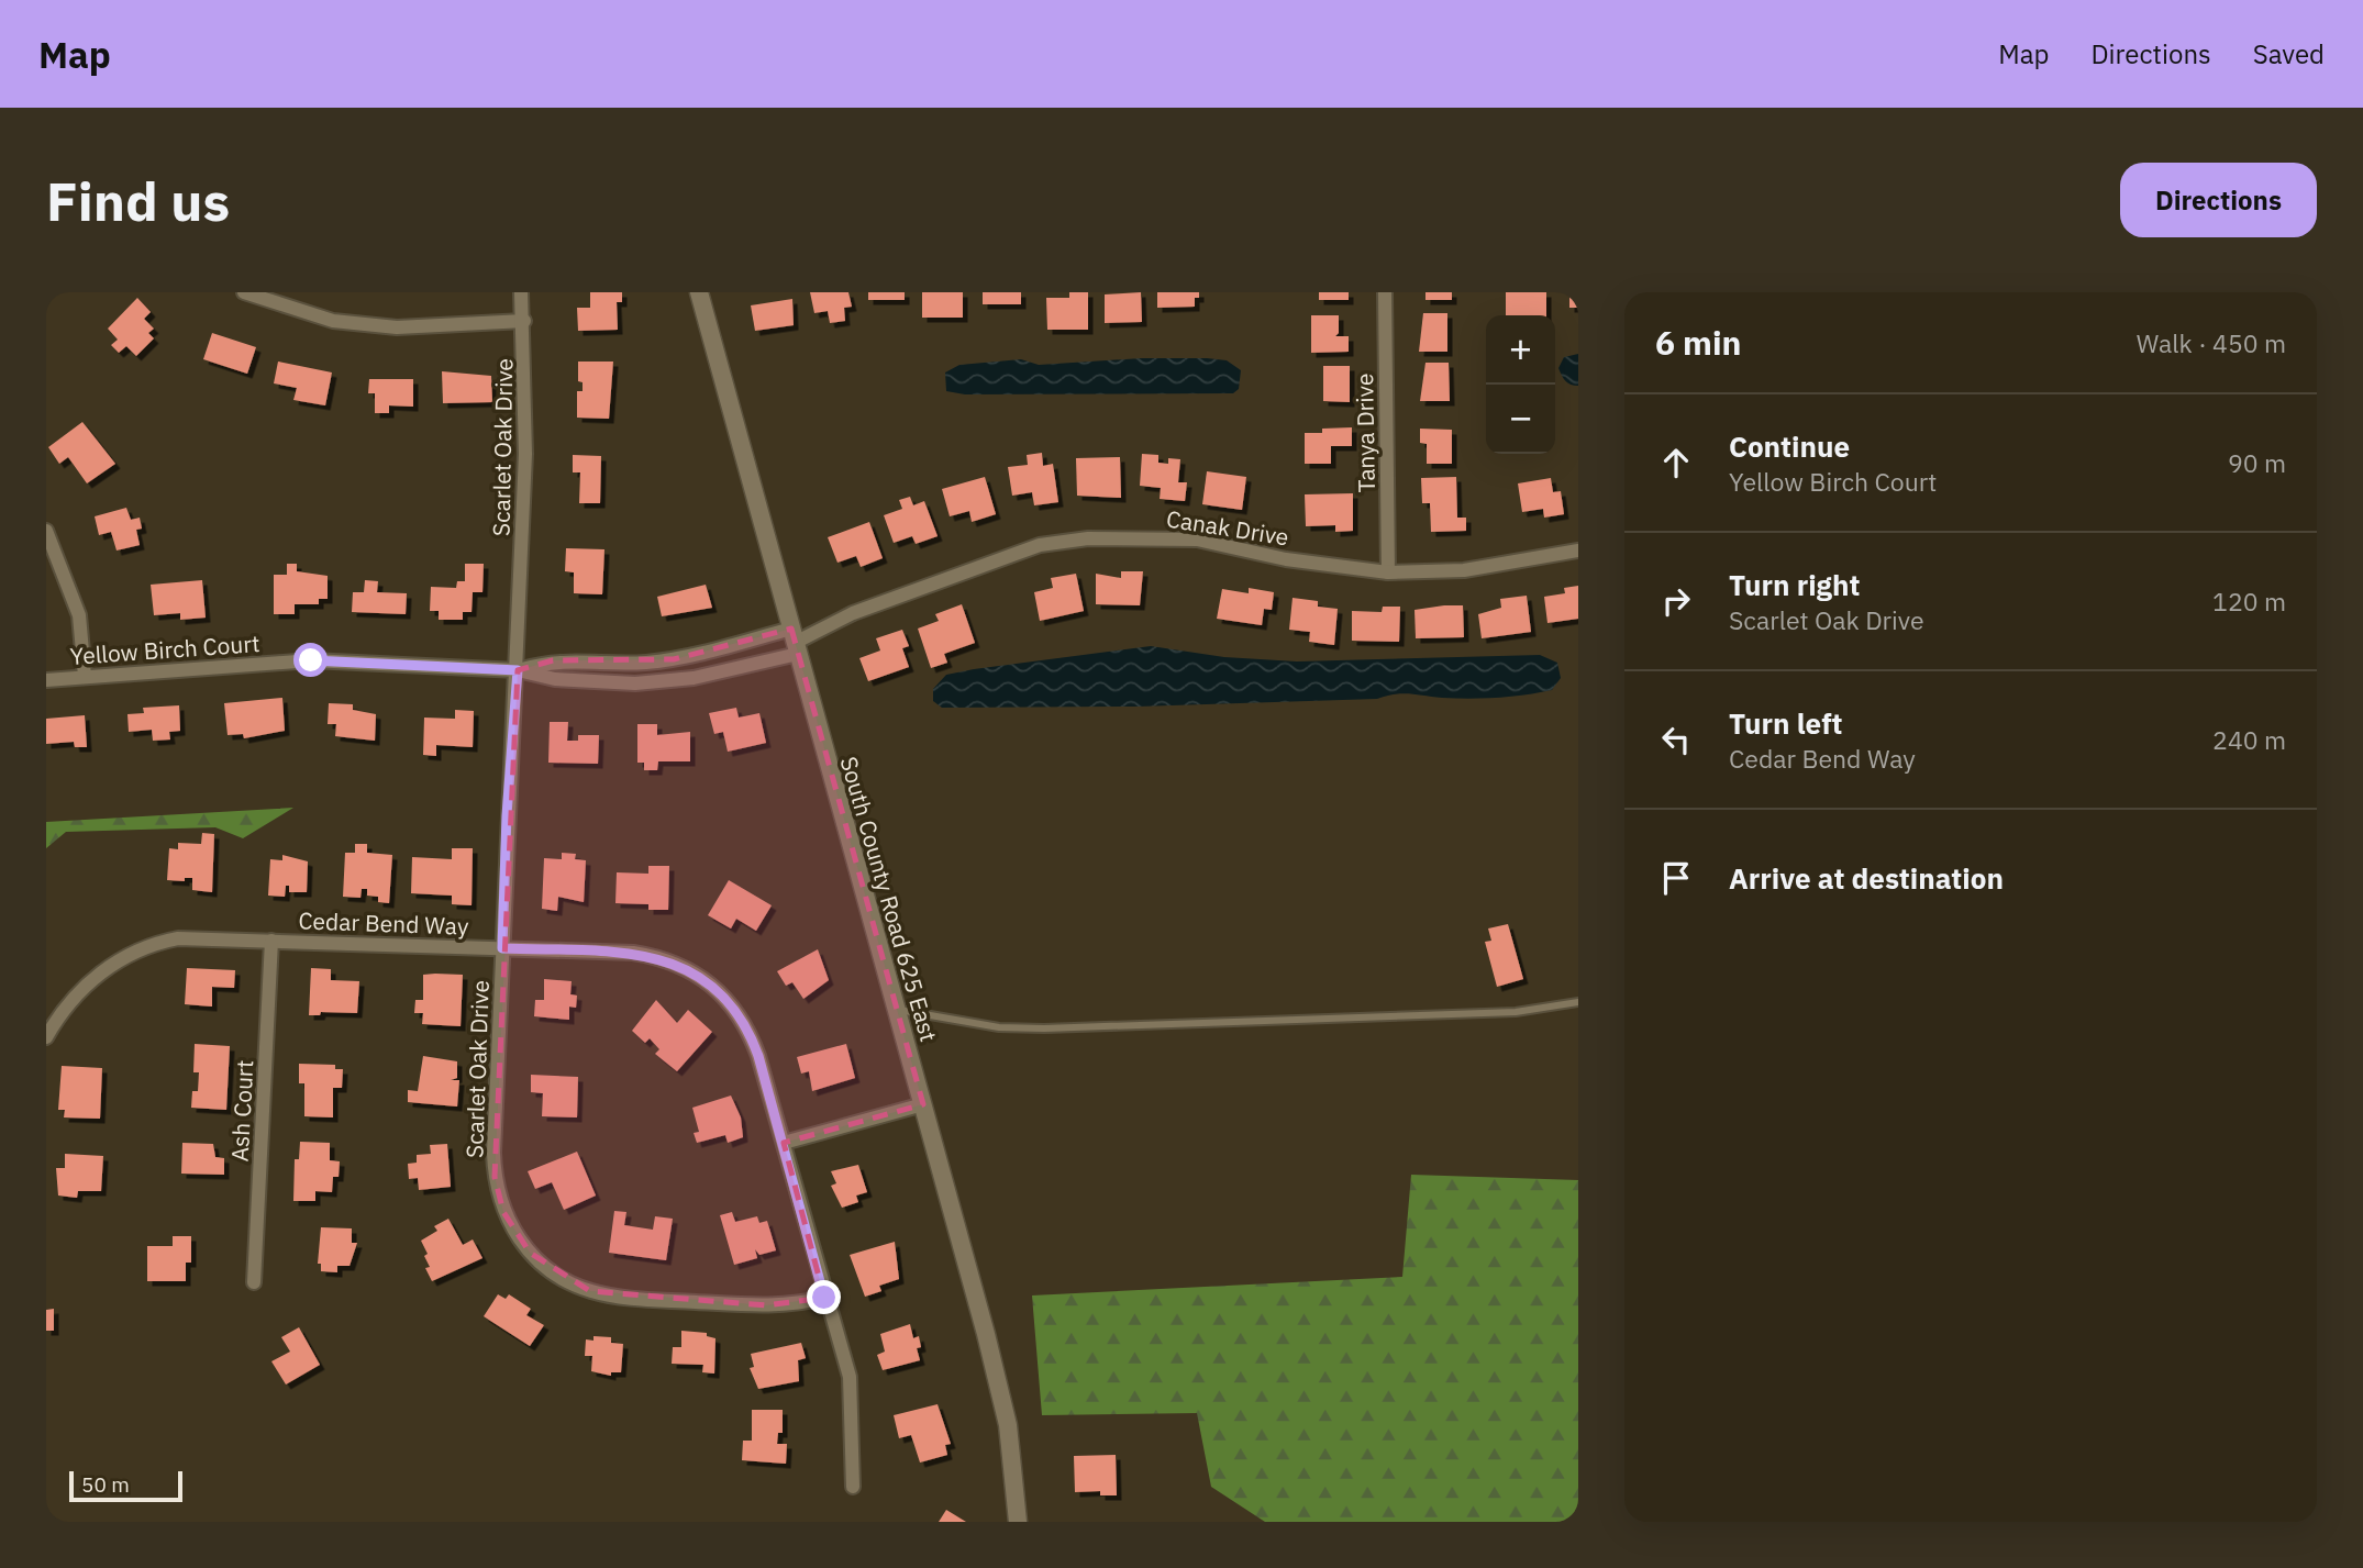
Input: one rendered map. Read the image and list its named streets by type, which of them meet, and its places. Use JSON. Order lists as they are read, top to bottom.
{
  "streets": {
    "street": [
      "Tanya Drive",
      "Scarlet Oak Drive",
      "Canak Drive",
      "Yellow Birch Court",
      "South County Road 625 East",
      "Cedar Bend Way",
      "Ash Court"
    ]
  },
  "crossings": [
    ["Tanya Drive", "Canak Drive"],
    ["Scarlet Oak Drive", "Yellow Birch Court"],
    ["Scarlet Oak Drive", "Cedar Bend Way"],
    ["Canak Drive", "Yellow Birch Court"],
    ["Canak Drive", "South County Road 625 East"],
    ["Yellow Birch Court", "South County Road 625 East"],
    ["Cedar Bend Way", "Ash Court"]
  ],
  "scale_bar": "50 m",
  "page": {
    "header": "Map",
    "nav": ["Map", "Directions", "Saved"],
    "buttons": "Directions",
    "title": "Find us",
    "heading": ["6 min", "Walk · 450 m"],
    "map_buttons": ["+", "−"],
    "list": [
      ["Continue", "Yellow Birch Court", "90 m"],
      ["Turn right", "Scarlet Oak Drive", "120 m"],
      ["Turn left", "Cedar Bend Way", "240 m"],
      "Arrive at destination"
    ],
    "scale": "50 m"
  }
}
